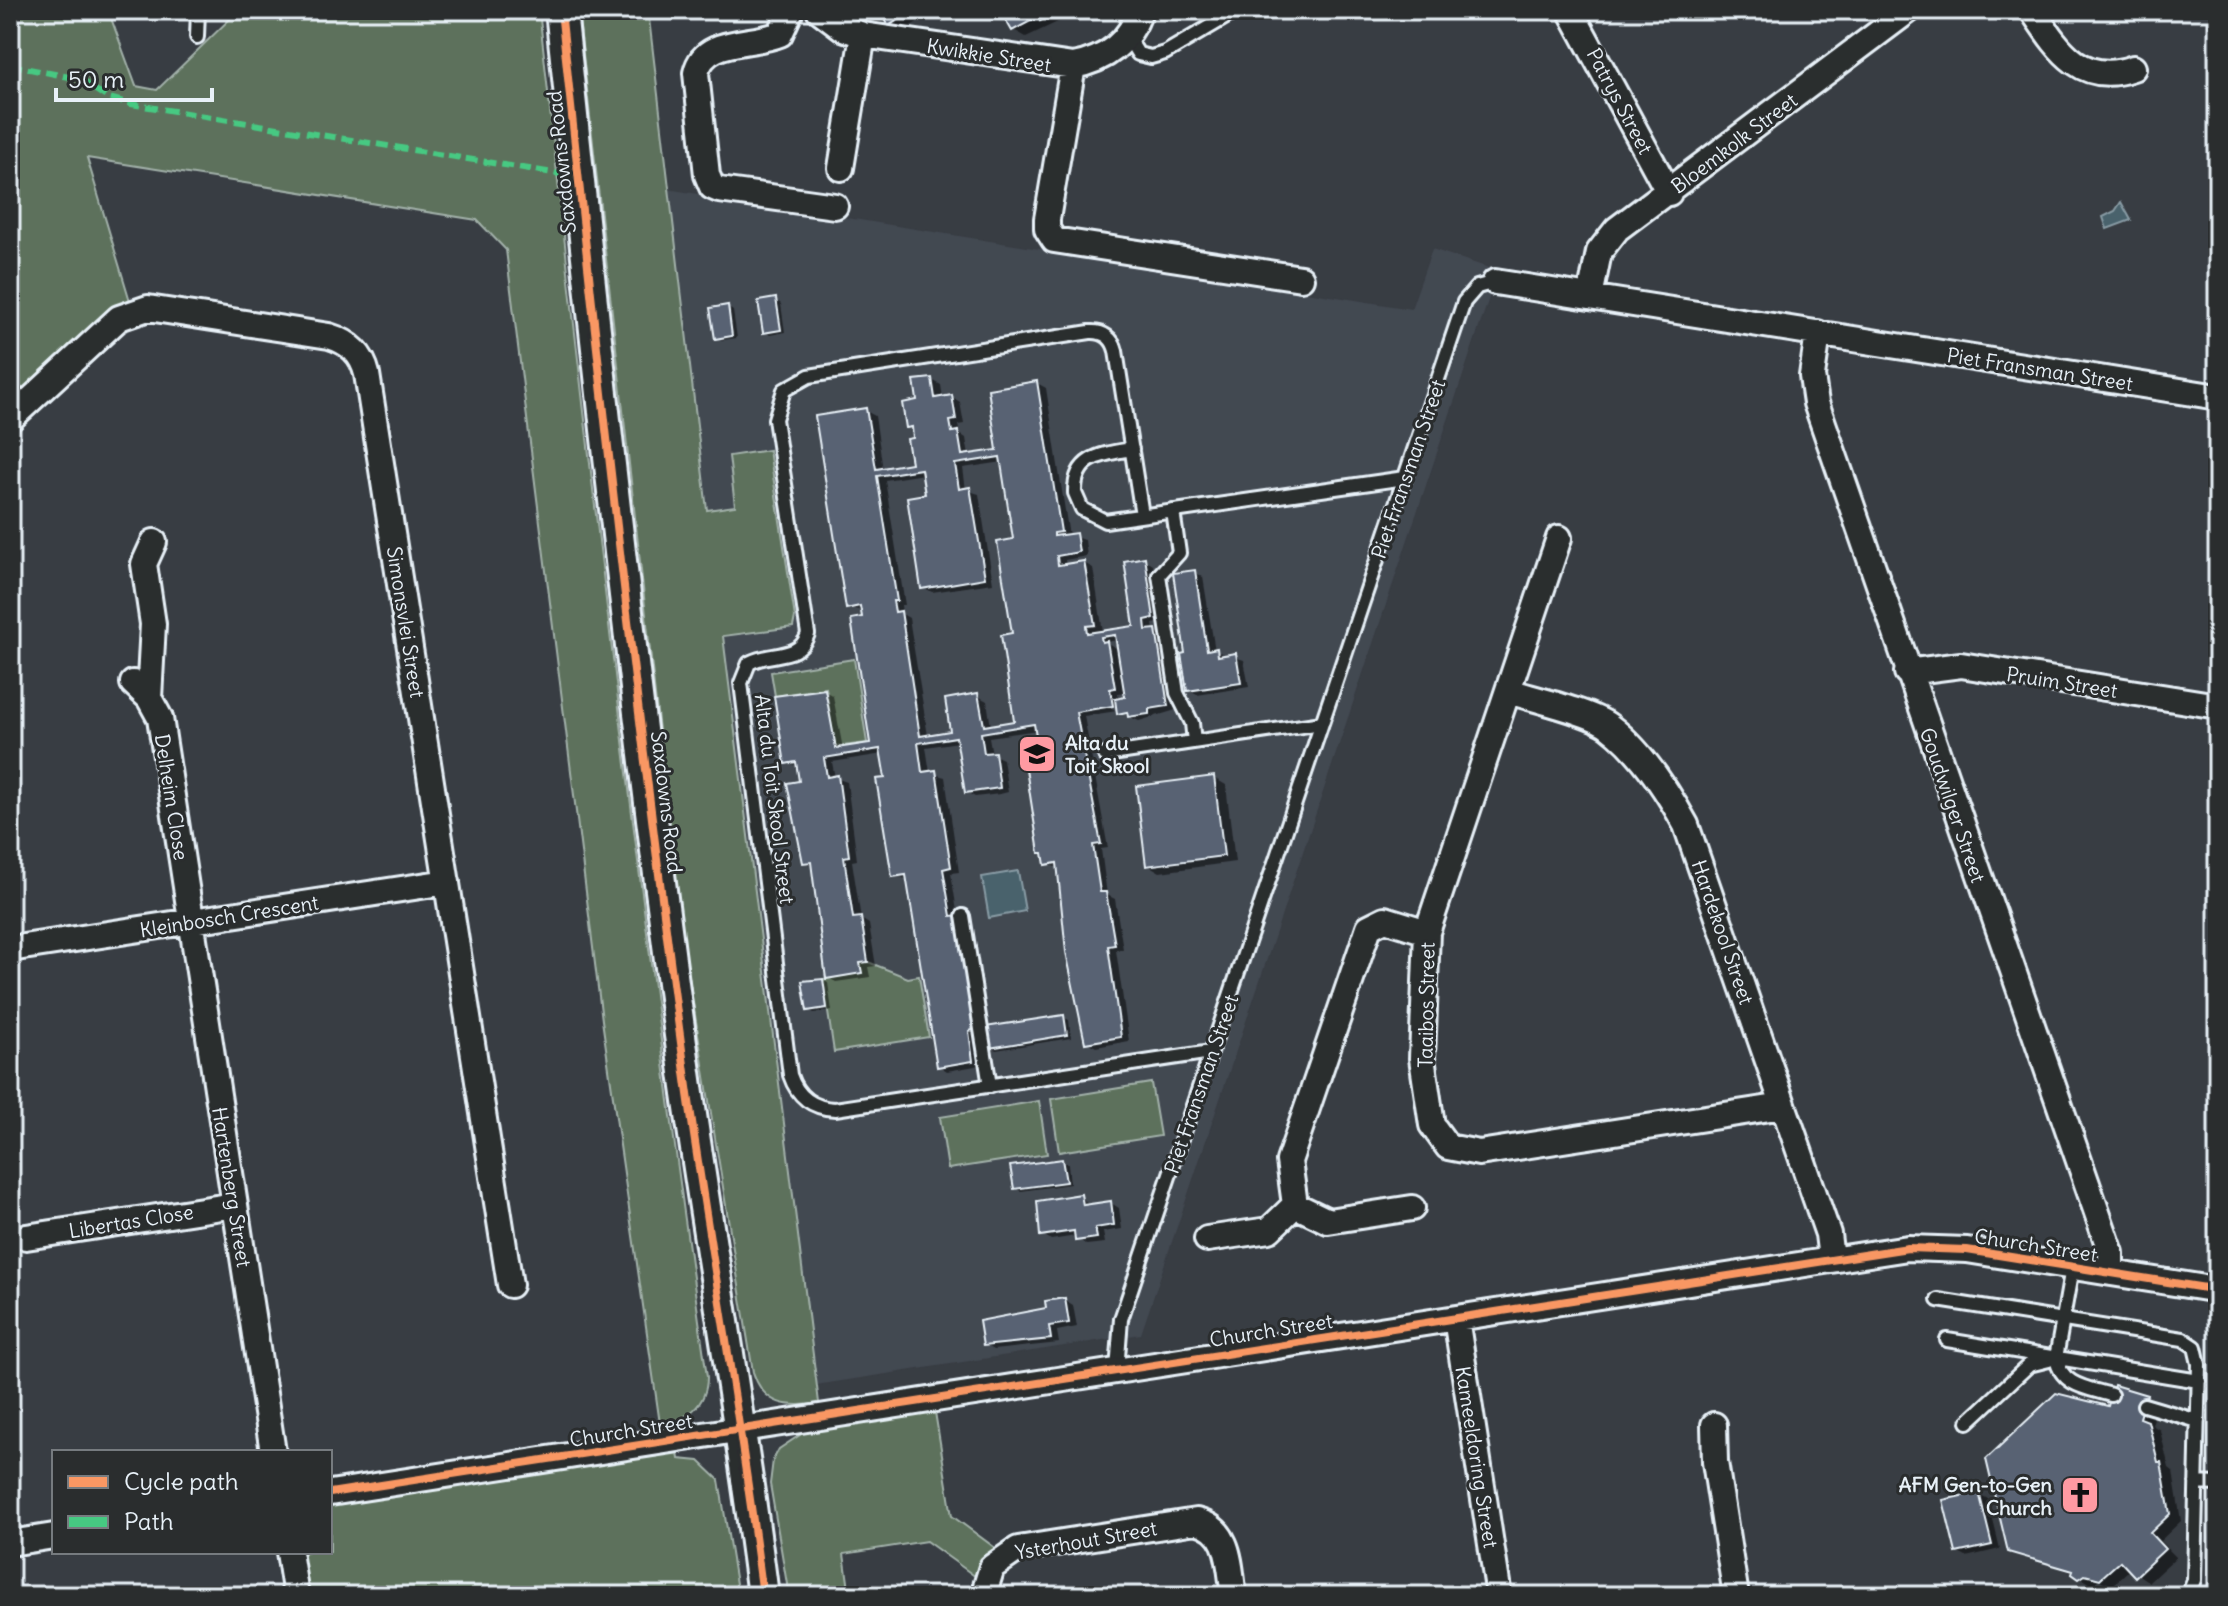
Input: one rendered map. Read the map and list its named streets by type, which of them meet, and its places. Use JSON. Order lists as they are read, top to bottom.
{
  "streets": {
    "street": [
      "Kwikkie Street",
      "Patrys Street",
      "Bloemkolk Street",
      "Saxdowns Road",
      "Piet Fransman Street",
      "Simonsvlei Street",
      "Pruim Street",
      "Delheim Close",
      "Goudwilger Street",
      "Kleinbosch Crescent",
      "Hardekool Street",
      "Taaibos Street",
      "Hartenberg Street",
      "Libertas Close",
      "Church Street",
      "Kameeldoring Street",
      "Ysterhout Street"
    ],
    "lane": ["Alta du Toit Skool Street"]
  },
  "crossings": [
    ["Patrys Street", "Bloemkolk Street"],
    ["Bloemkolk Street", "Piet Fransman Street"],
    ["Saxdowns Road", "Church Street"],
    ["Piet Fransman Street", "Alta du Toit Skool Street"],
    ["Piet Fransman Street", "Goudwilger Street"],
    ["Piet Fransman Street", "Church Street"],
    ["Simonsvlei Street", "Kleinbosch Crescent"],
    ["Pruim Street", "Goudwilger Street"],
    ["Delheim Close", "Kleinbosch Crescent"],
    ["Delheim Close", "Hartenberg Street"],
    ["Goudwilger Street", "Church Street"],
    ["Kleinbosch Crescent", "Hartenberg Street"],
    ["Hardekool Street", "Taaibos Street"],
    ["Hardekool Street", "Church Street"],
    ["Hartenberg Street", "Libertas Close"],
    ["Church Street", "Kameeldoring Street"]
  ],
  "places": {
    "school or university": ["Alta du Toit Skool"],
    "church": ["AFM Gen-to-Gen Church"]
  },
  "legend": ["Cycle path", "Path"],
  "scale_bar": "50 m"
}
